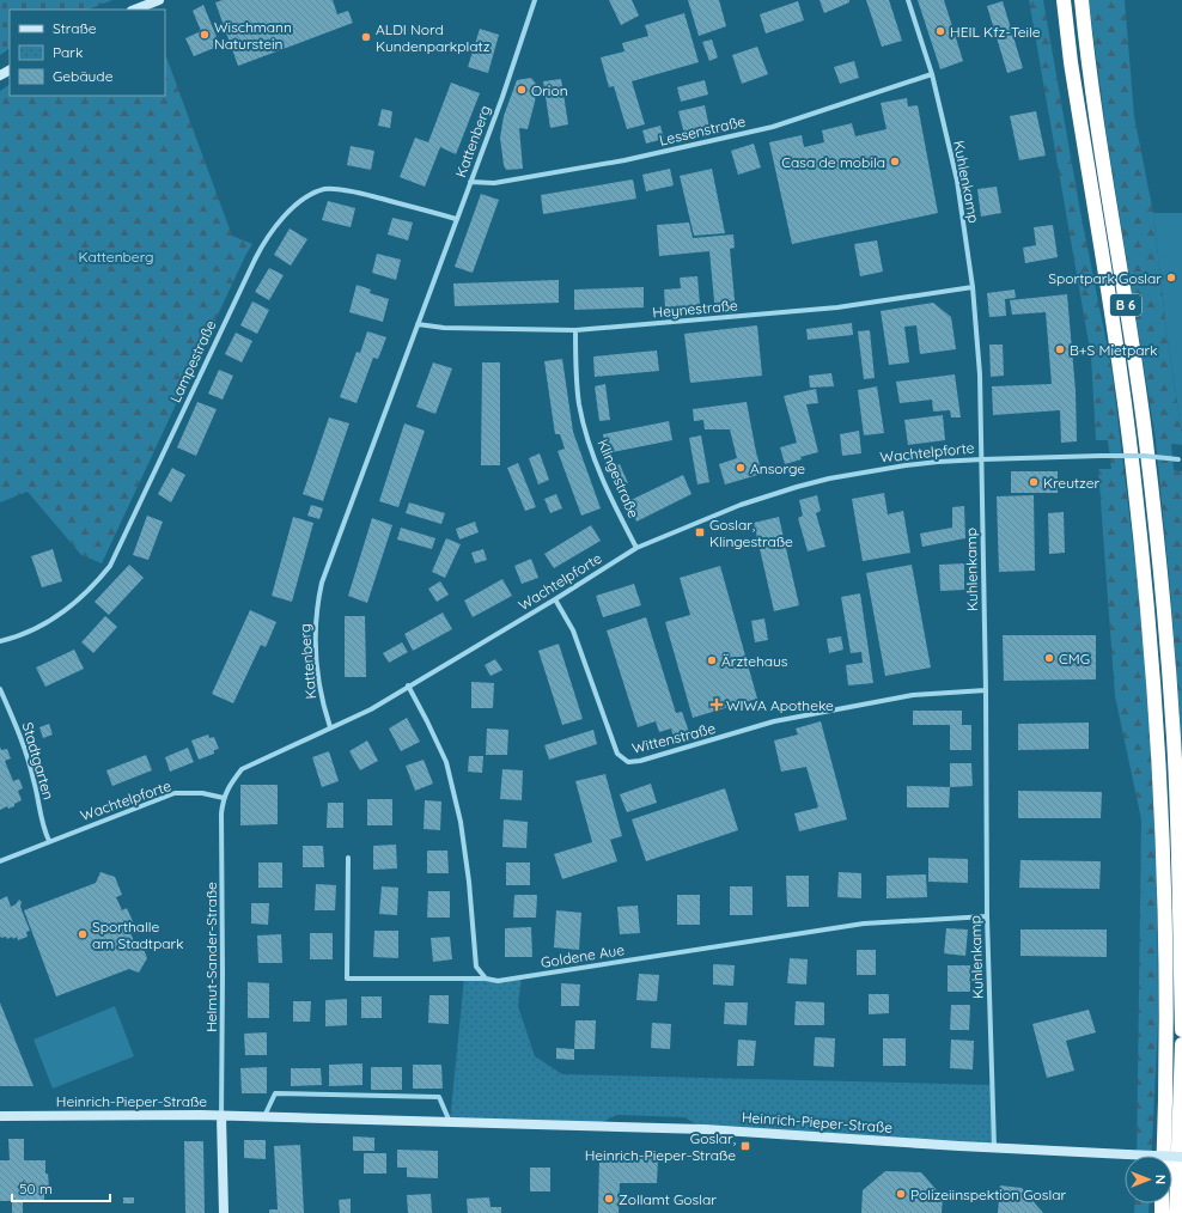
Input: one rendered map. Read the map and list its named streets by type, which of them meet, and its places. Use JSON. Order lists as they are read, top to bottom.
{
  "streets": {
    "highway": ["B 6"],
    "street": [
      "Lessenstraße",
      "Kattenberg",
      "Kuhlenkamp",
      "Heynestraße",
      "Lampestraße",
      "Wachtelpforte",
      "Klingestraße",
      "Wittenstraße",
      "Stadtgarten",
      "Goldene Aue",
      "Helmut-Sander-Straße",
      "Heinrich-Pieper-Straße"
    ]
  },
  "crossings": [
    ["Lessenstraße", "Kattenberg"],
    ["Lessenstraße", "Kuhlenkamp"],
    ["Kattenberg", "Heynestraße"],
    ["Kattenberg", "Lampestraße"],
    ["Kattenberg", "Wachtelpforte"],
    ["Kuhlenkamp", "Heynestraße"],
    ["Kuhlenkamp", "Wachtelpforte"],
    ["Kuhlenkamp", "Wittenstraße"],
    ["Kuhlenkamp", "Goldene Aue"],
    ["Kuhlenkamp", "Heinrich-Pieper-Straße"],
    ["Heynestraße", "Klingestraße"],
    ["Wachtelpforte", "Klingestraße"],
    ["Wachtelpforte", "Wittenstraße"],
    ["Wachtelpforte", "Stadtgarten"],
    ["Wachtelpforte", "Helmut-Sander-Straße"],
    ["Helmut-Sander-Straße", "Heinrich-Pieper-Straße"]
  ],
  "parks": ["Kattenberg"],
  "places": {
    "other": [
      "HEIL Kfz-Teile",
      "Wischmann Naturstein",
      "ALDI Nord Kundenparkplatz",
      "Orion",
      "Casa de mobila",
      "Sportpark Goslar",
      "B+S Mietpark",
      "Ansorge",
      "Kreutzer",
      "CMG",
      "Ärztehaus",
      "Sporthalle am Stadtpark",
      "Polizeiinspektion Goslar",
      "Zollamt Goslar"
    ],
    "transit": ["Goslar, Klingestraße", "Goslar, Heinrich-Pieper-Straße"],
    "health": ["WIWA Apotheke"]
  },
  "legend": ["Straße", "Park", "Gebäude"],
  "scale_bar": "50 m",
  "north": "right"
}
